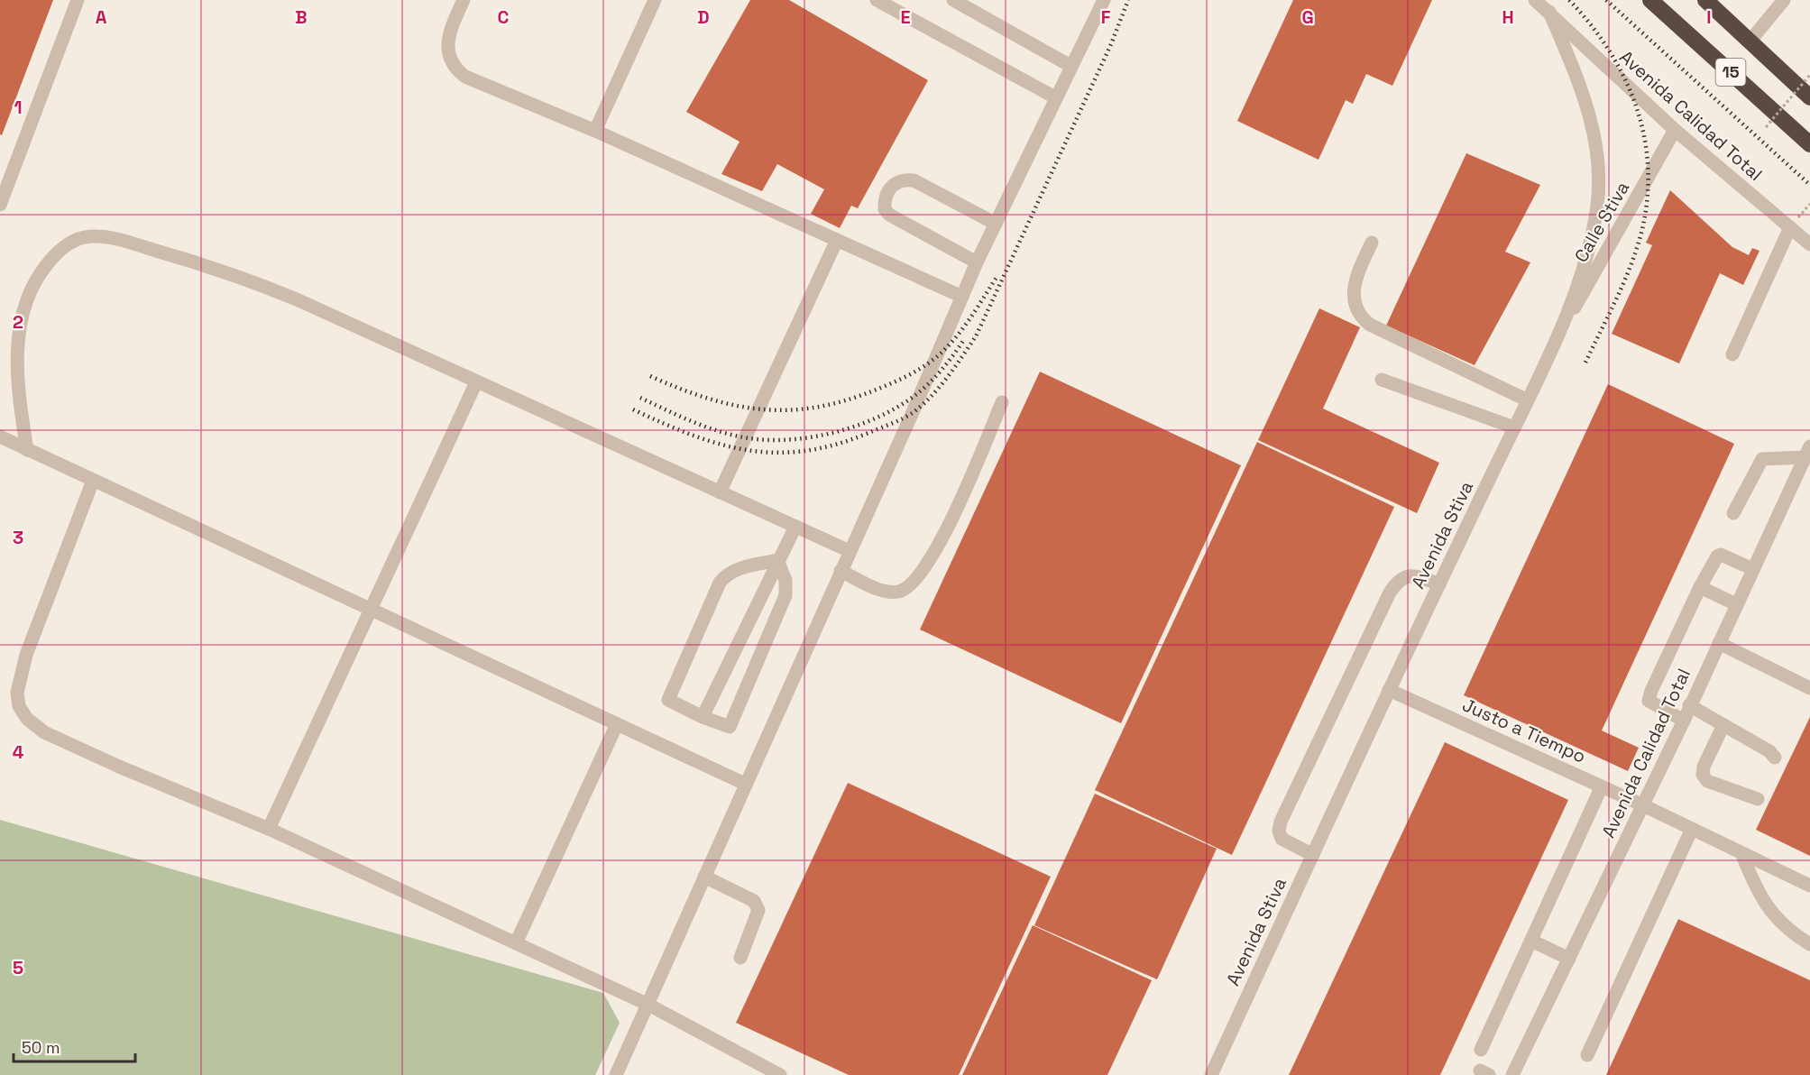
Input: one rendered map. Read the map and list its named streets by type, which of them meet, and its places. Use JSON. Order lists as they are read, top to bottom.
{
  "streets": {
    "highway": ["15"],
    "street": [
      "Avenida Calidad Total",
      "Calle Stiva",
      "Avenida Stiva",
      "Justo a Tiempo"
    ]
  },
  "crossings": [
    ["Avenida Calidad Total", "Calle Stiva"],
    ["Avenida Calidad Total", "Avenida Stiva"],
    ["Avenida Calidad Total", "Justo a Tiempo"],
    ["Calle Stiva", "Avenida Stiva"],
    ["Avenida Stiva", "Justo a Tiempo"]
  ],
  "scale_bar": "50 m",
  "grid": {
    "columns": [
      "A",
      "B",
      "C",
      "D",
      "E",
      "F",
      "G",
      "H",
      "I"
    ],
    "rows": [
      "1",
      "2",
      "3",
      "4",
      "5"
    ]
  }
}
